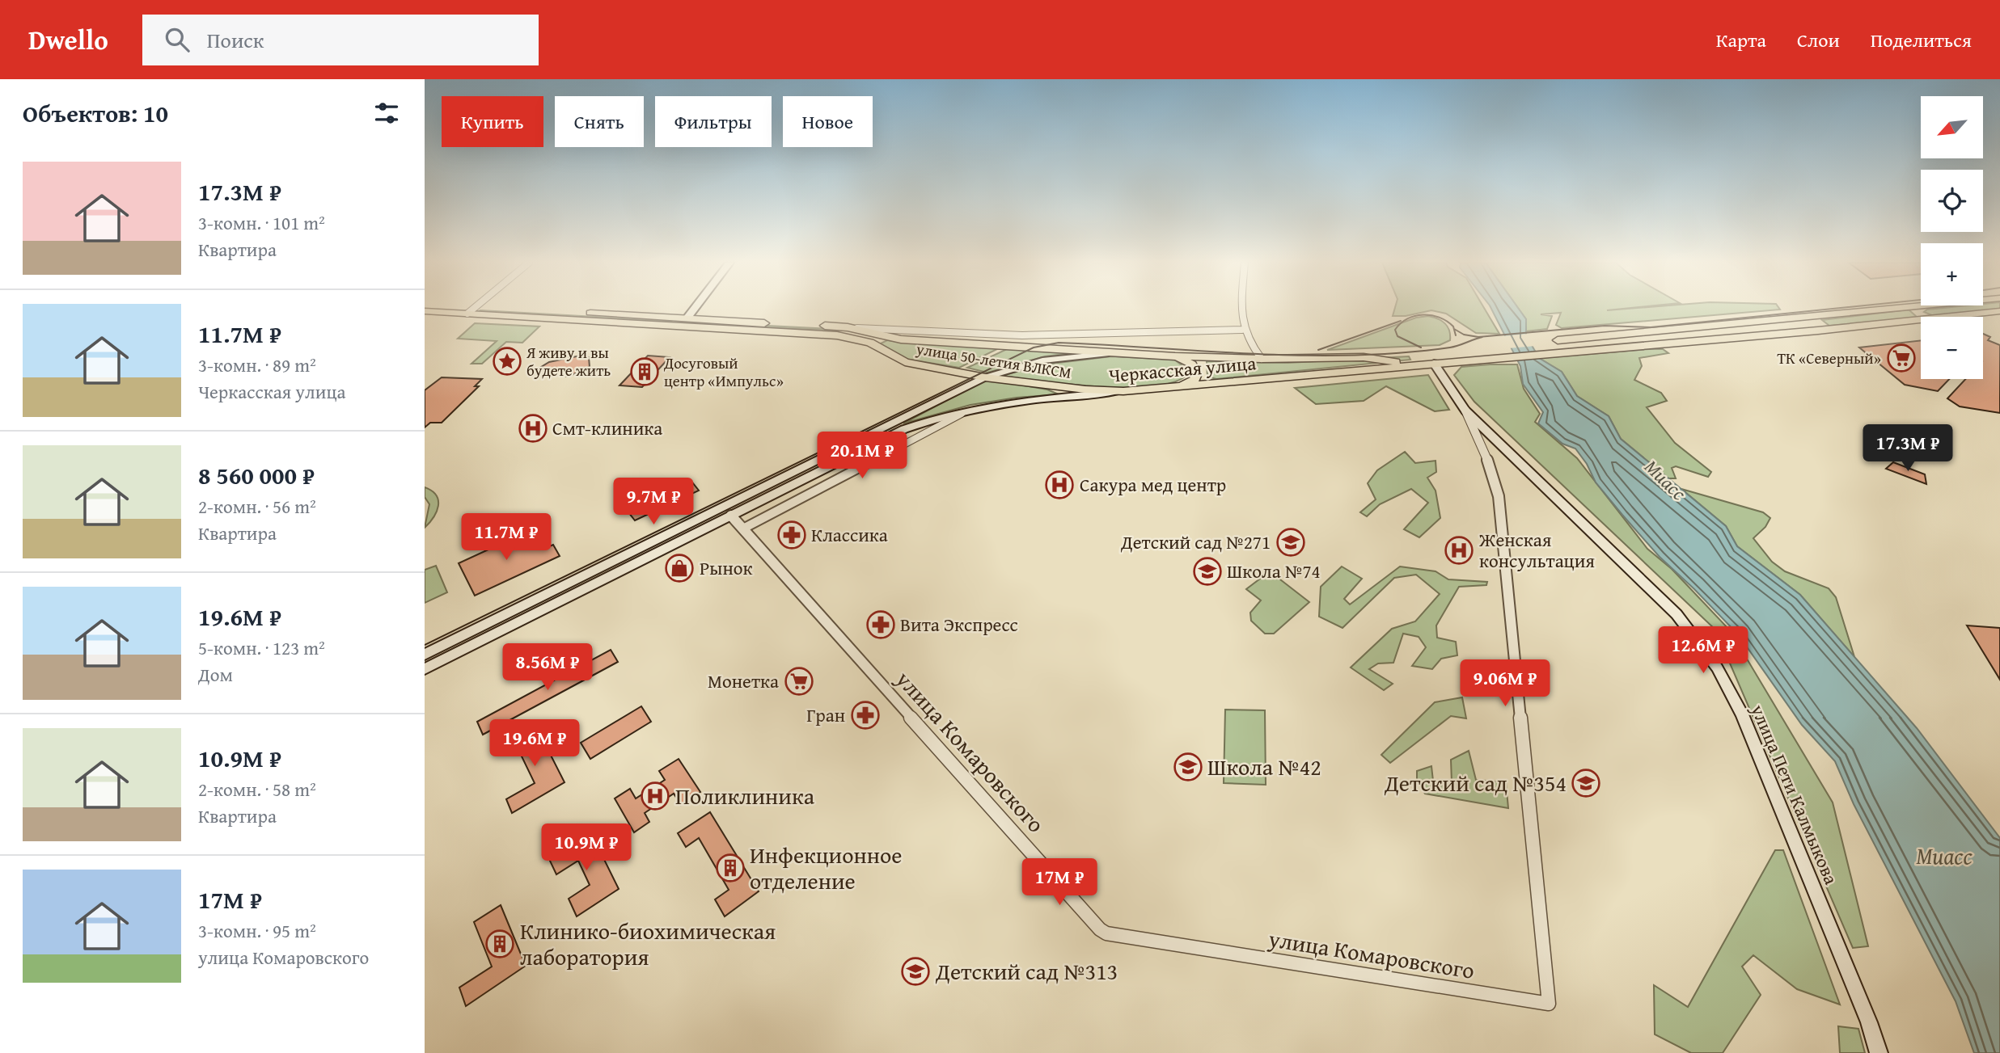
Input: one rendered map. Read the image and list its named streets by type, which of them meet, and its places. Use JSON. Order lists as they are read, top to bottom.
{
  "streets": {
    "main road": ["улица 50-летия ВЛКСМ", "Черкасская улица", "улица Пети Калмыкова"],
    "street": ["улица Комаровского"]
  },
  "crossings": [
    ["улица 50-летия ВЛКСМ", "Черкасская улица"],
    ["Черкасская улица", "улица Комаровского"],
    ["Черкасская улица", "улица Пети Калмыкова"],
    ["улица Комаровского", "улица Пети Калмыкова"]
  ],
  "water": ["Миасс"],
  "places": {
    "supermarket": ["ТК «Северный»", "Монетка"],
    "place": ["Я живу и вы будете жить"],
    "building": ["Досуговый центр «Импульс»", "Инфекционное отделение", "Клинико-биохимическая лаборатория"],
    "hospital": [
      "Смт-клиника",
      "Сакура мед центр",
      "Женская консультация",
      "Поликлиника"
    ],
    "pharmacy": ["Классика", "Вита Экспресс", "Гран"],
    "school or university": [
      "Детский сад №271",
      "Школа №74",
      "Школа №42",
      "Детский сад №354",
      "Детский сад №313"
    ],
    "shop": ["Рынок"]
  },
  "north": "bottom left",
  "page": {
    "header": "Dwello",
    "search": "Поиск",
    "nav": ["Карта", "Слои", "Поделиться"],
    "heading": "Объектов: 10",
    "map_buttons": ["+", "−"],
    "chip": [
      "Купить",
      "Снять",
      "Фильтры",
      "Новое"
    ],
    "list": [
      {
        "name": "17.3M ₽",
        "note": "3-комн. · 101 m² · Квартира"
      },
      {
        "name": "11.7M ₽",
        "note": "3-комн. · 89 m² · Черкасская улица"
      },
      {
        "name": "8 560 000 ₽",
        "note": "2-комн. · 56 m² · Квартира"
      },
      {
        "name": "19.6M ₽",
        "note": "5-комн. · 123 m² · Дом"
      },
      {
        "name": "10.9M ₽",
        "note": "2-комн. · 58 m² · Квартира"
      },
      {
        "name": "17M ₽",
        "note": "3-комн. · 95 m² · улица Комаровского"
      }
    ],
    "price": [
      "17.3M ₽",
      "20.1M ₽",
      "9.7M ₽",
      "11.7M ₽",
      "12.6M ₽",
      "8.56M ₽",
      "9.06M ₽",
      "19.6M ₽",
      "10.9M ₽",
      "17M ₽"
    ]
  }
}
